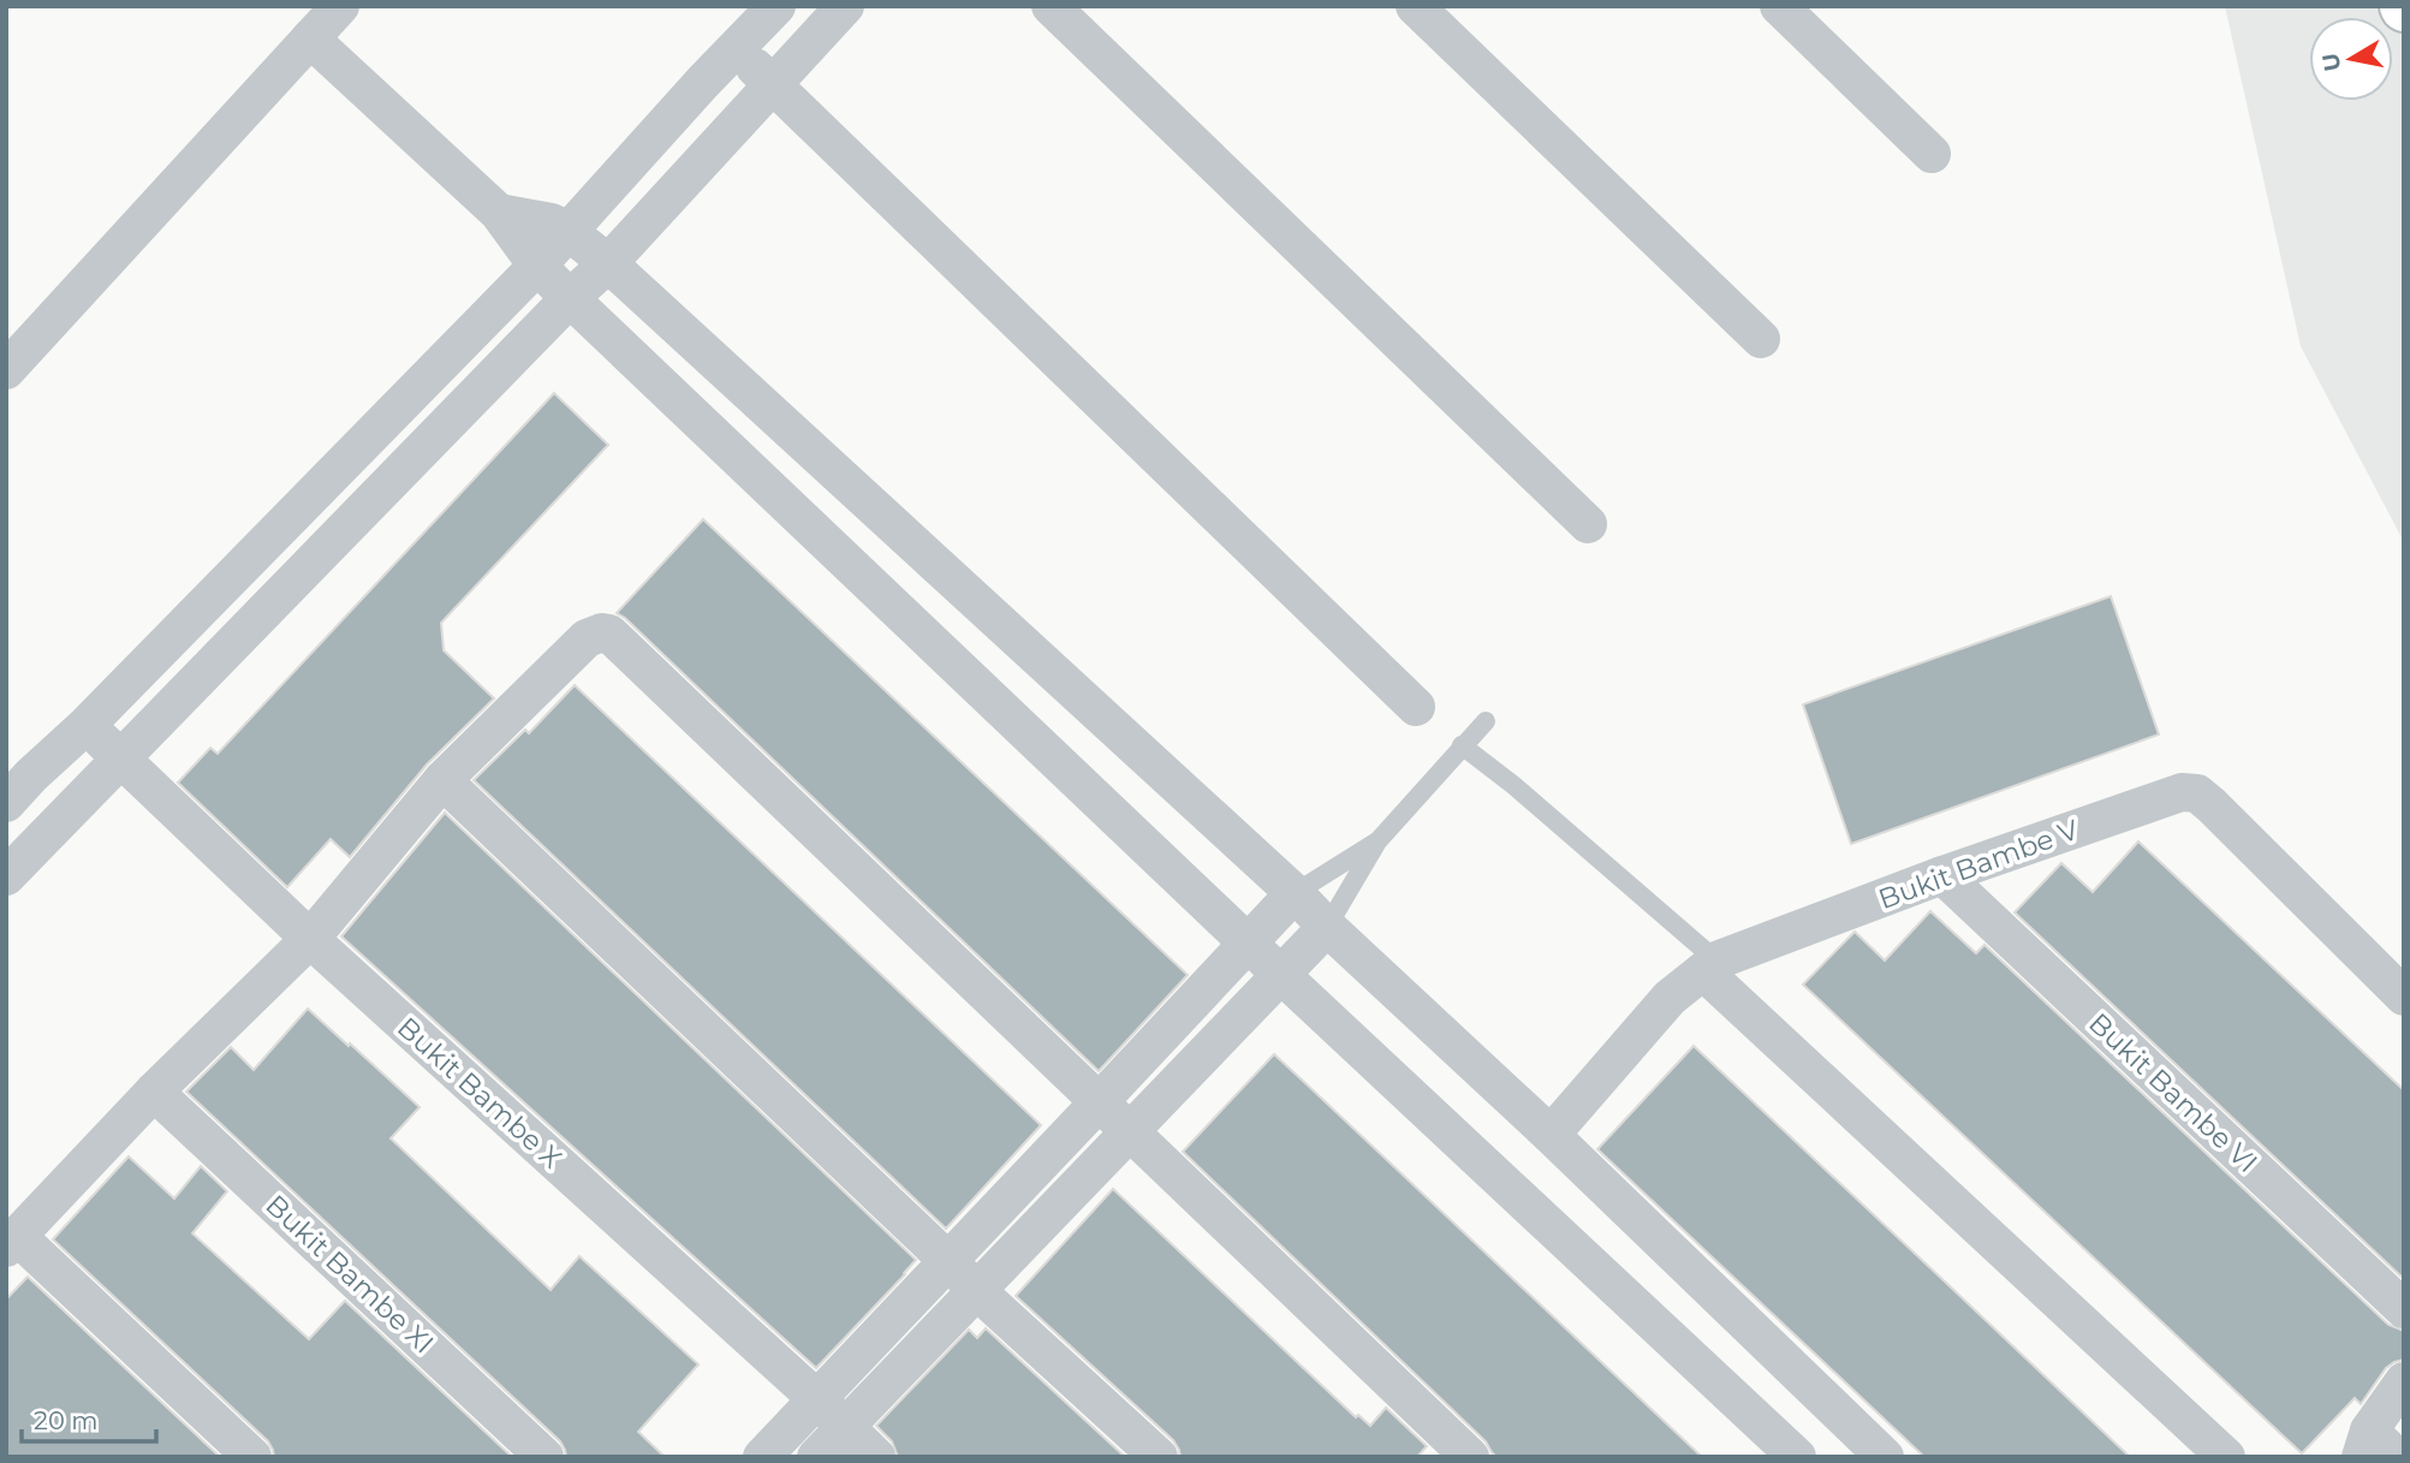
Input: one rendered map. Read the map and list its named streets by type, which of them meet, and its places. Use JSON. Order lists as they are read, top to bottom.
{
  "streets": {
    "street": [
      "Bukit Bambe V",
      "Bukit Bambe X",
      "Bukit Bambe VI",
      "Bukit Bambe XI"
    ]
  },
  "crossings": [
    ["Bukit Bambe V", "Bukit Bambe VI"]
  ],
  "scale_bar": "20 m",
  "north": "left"
}
